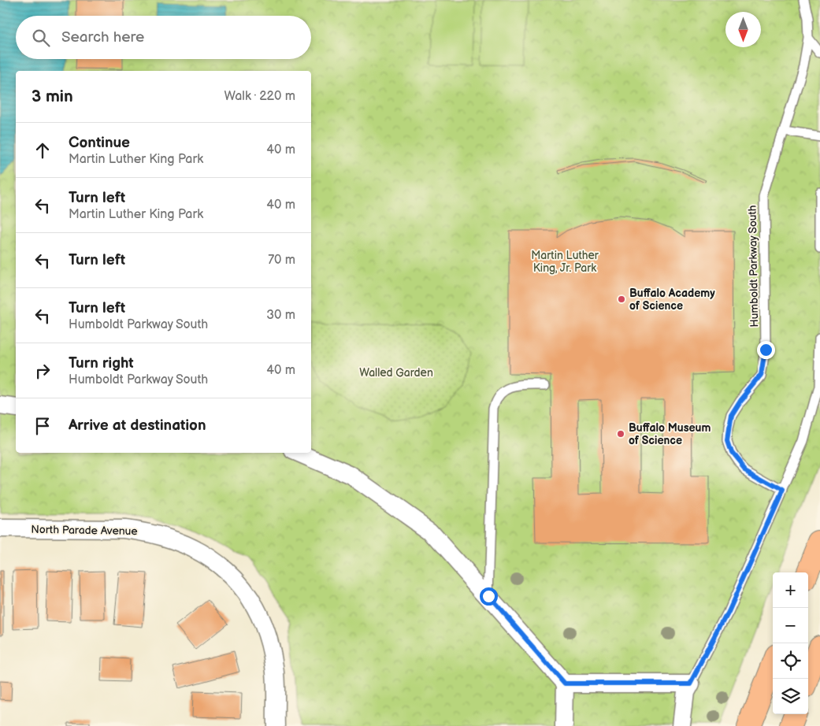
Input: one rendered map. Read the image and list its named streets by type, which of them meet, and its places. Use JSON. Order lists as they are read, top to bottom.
{
  "streets": {
    "street": ["North Parade Avenue"],
    "lane": ["Humboldt Parkway South"]
  },
  "parks": ["Martin Luther King, Jr. Park", "Walled Garden"],
  "places": ["Buffalo Academy of Science", "Buffalo Museum of Science"],
  "north": "bottom",
  "page": {
    "search": "Search here",
    "heading": ["3 min", "Walk · 220 m"],
    "list": [
      ["Continue", "Martin Luther King Park", "40 m"],
      ["Turn left", "Martin Luther King Park", "40 m"],
      ["Turn left", "70 m"],
      ["Turn left", "Humboldt Parkway South", "30 m"],
      ["Turn right", "Humboldt Parkway South", "40 m"],
      "Arrive at destination"
    ],
    "map_buttons": ["+", "−"]
  }
}
